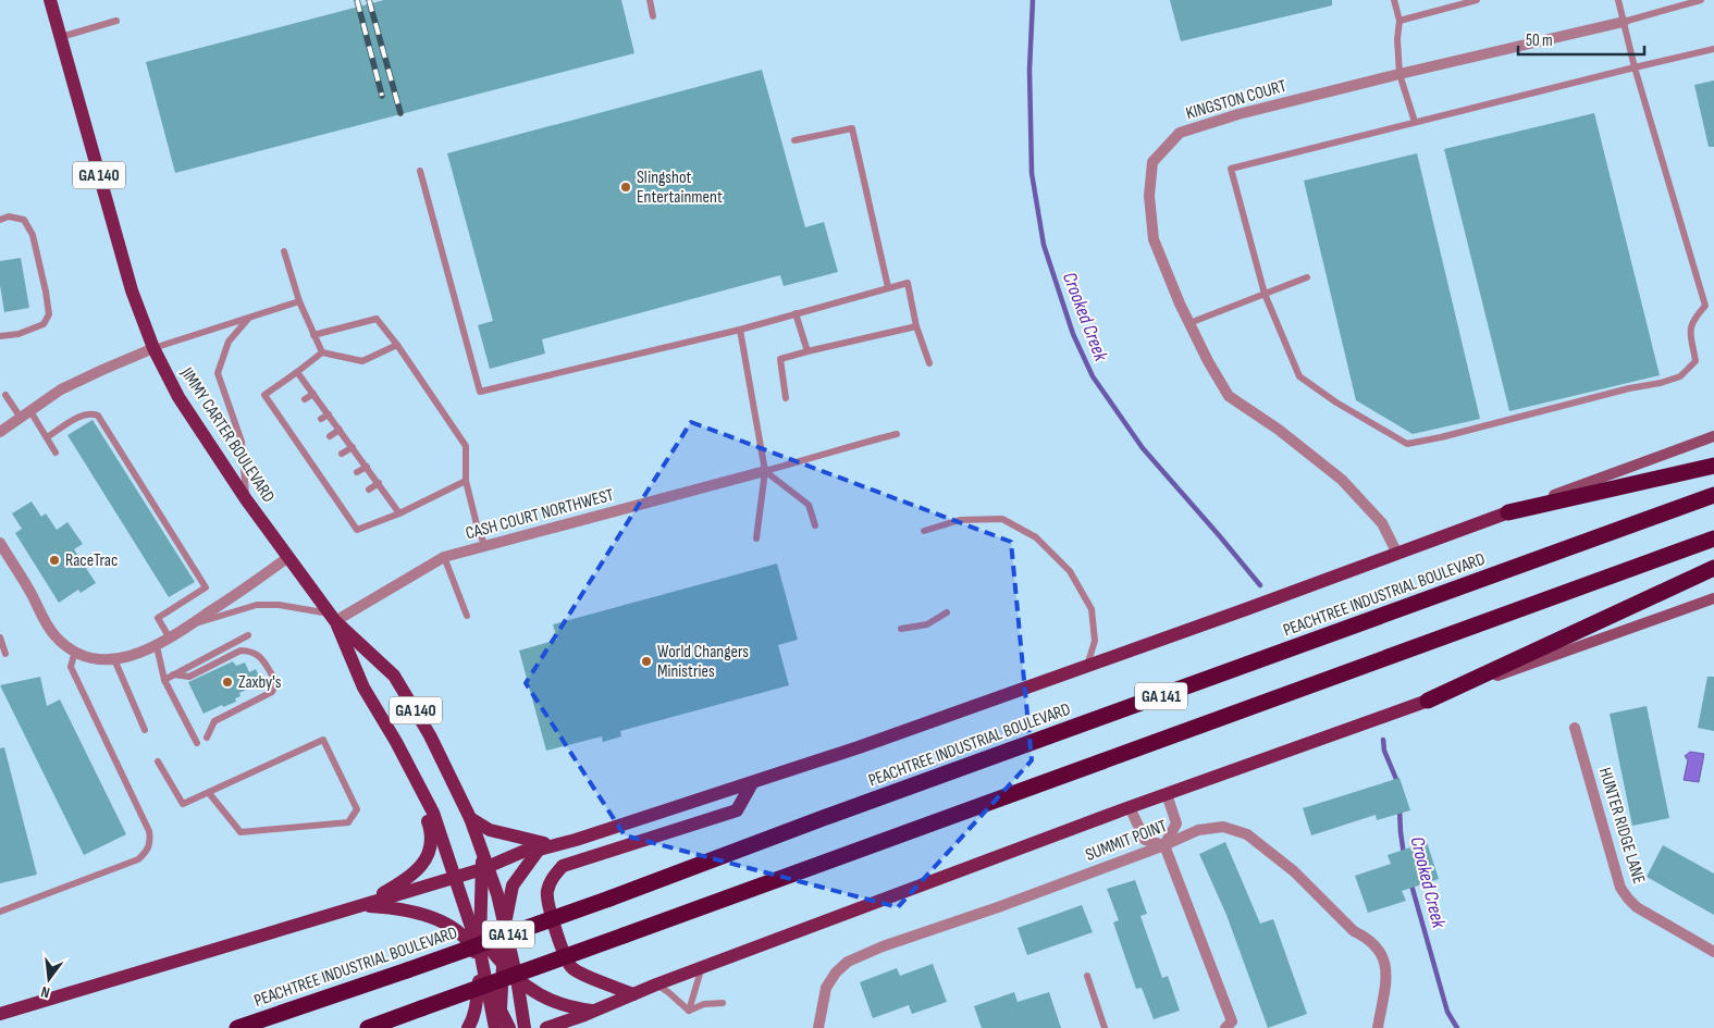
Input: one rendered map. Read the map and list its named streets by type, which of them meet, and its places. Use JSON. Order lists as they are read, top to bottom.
{
  "streets": {
    "highway": ["PEACHTREE INDUSTRIAL BOULEVARD", "GA 141"],
    "main road": ["GA 140", "JIMMY CARTER BOULEVARD"],
    "street": [
      "KINGSTON COURT",
      "CASH COURT NORTHWEST",
      "HUNTER RIDGE LANE",
      "SUMMIT POINT"
    ]
  },
  "crossings": [
    ["KINGSTON COURT", "PEACHTREE INDUSTRIAL BOULEVARD"],
    ["JIMMY CARTER BOULEVARD", "CASH COURT NORTHWEST"],
    ["JIMMY CARTER BOULEVARD", "PEACHTREE INDUSTRIAL BOULEVARD"]
  ],
  "water": ["Crooked Creek"],
  "places": [
    "Slingshot Entertainment",
    "RaceTrac",
    "World Changers Ministries",
    "Zaxby's"
  ],
  "scale_bar": "50 m",
  "north": "bottom"
}
